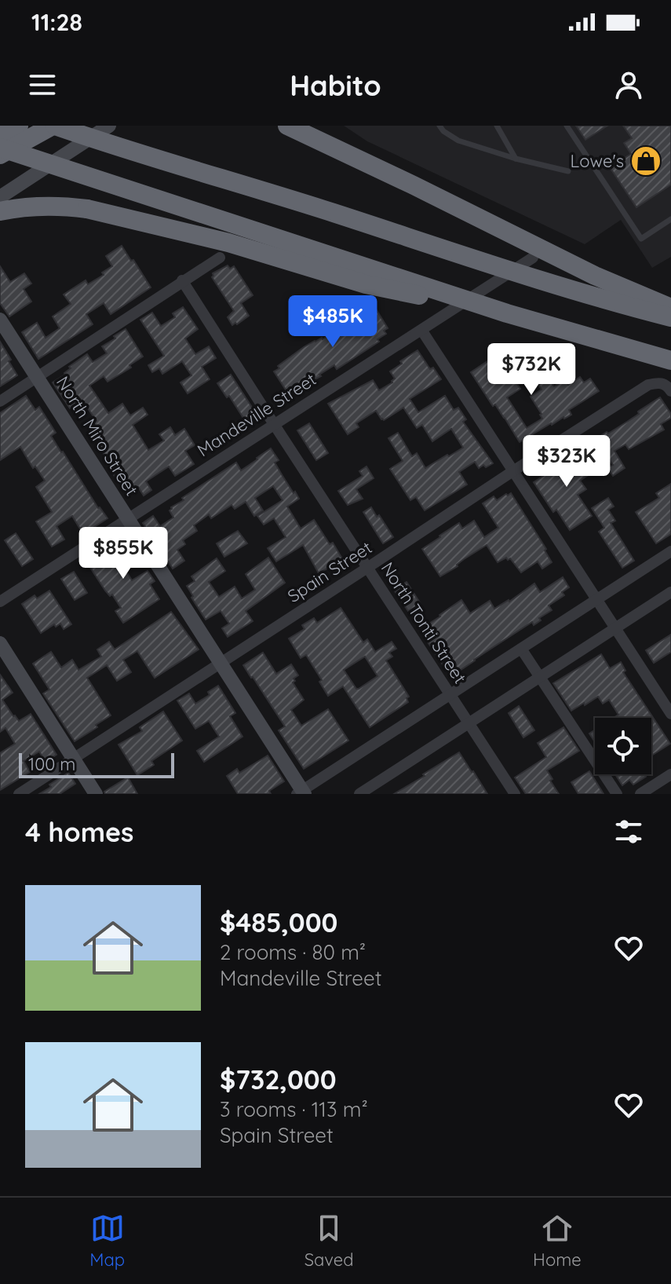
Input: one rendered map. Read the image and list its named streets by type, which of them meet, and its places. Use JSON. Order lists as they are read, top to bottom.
{
  "streets": {
    "street": [
      "Mandeville Street",
      "North Miro Street",
      "Spain Street",
      "North Tonti Street"
    ]
  },
  "crossings": [
    ["Mandeville Street", "North Miro Street"],
    ["Mandeville Street", "North Tonti Street"],
    ["North Miro Street", "Spain Street"],
    ["Spain Street", "North Tonti Street"]
  ],
  "places": {
    "shop": ["Lowe's"]
  },
  "scale_bar": "100 m",
  "page": {
    "status": "11:28",
    "header": "Habito",
    "price": [
      "$485K",
      "$732K",
      "$323K",
      "$855K"
    ],
    "scale": "100 m",
    "heading": "4 homes",
    "list": [
      {
        "name": "$485,000",
        "note": "2 rooms · 80 m² · Mandeville Street"
      },
      {
        "name": "$732,000",
        "note": "3 rooms · 113 m² · Spain Street"
      }
    ],
    "tabs": ["Map", "Saved", "Home"]
  }
}
